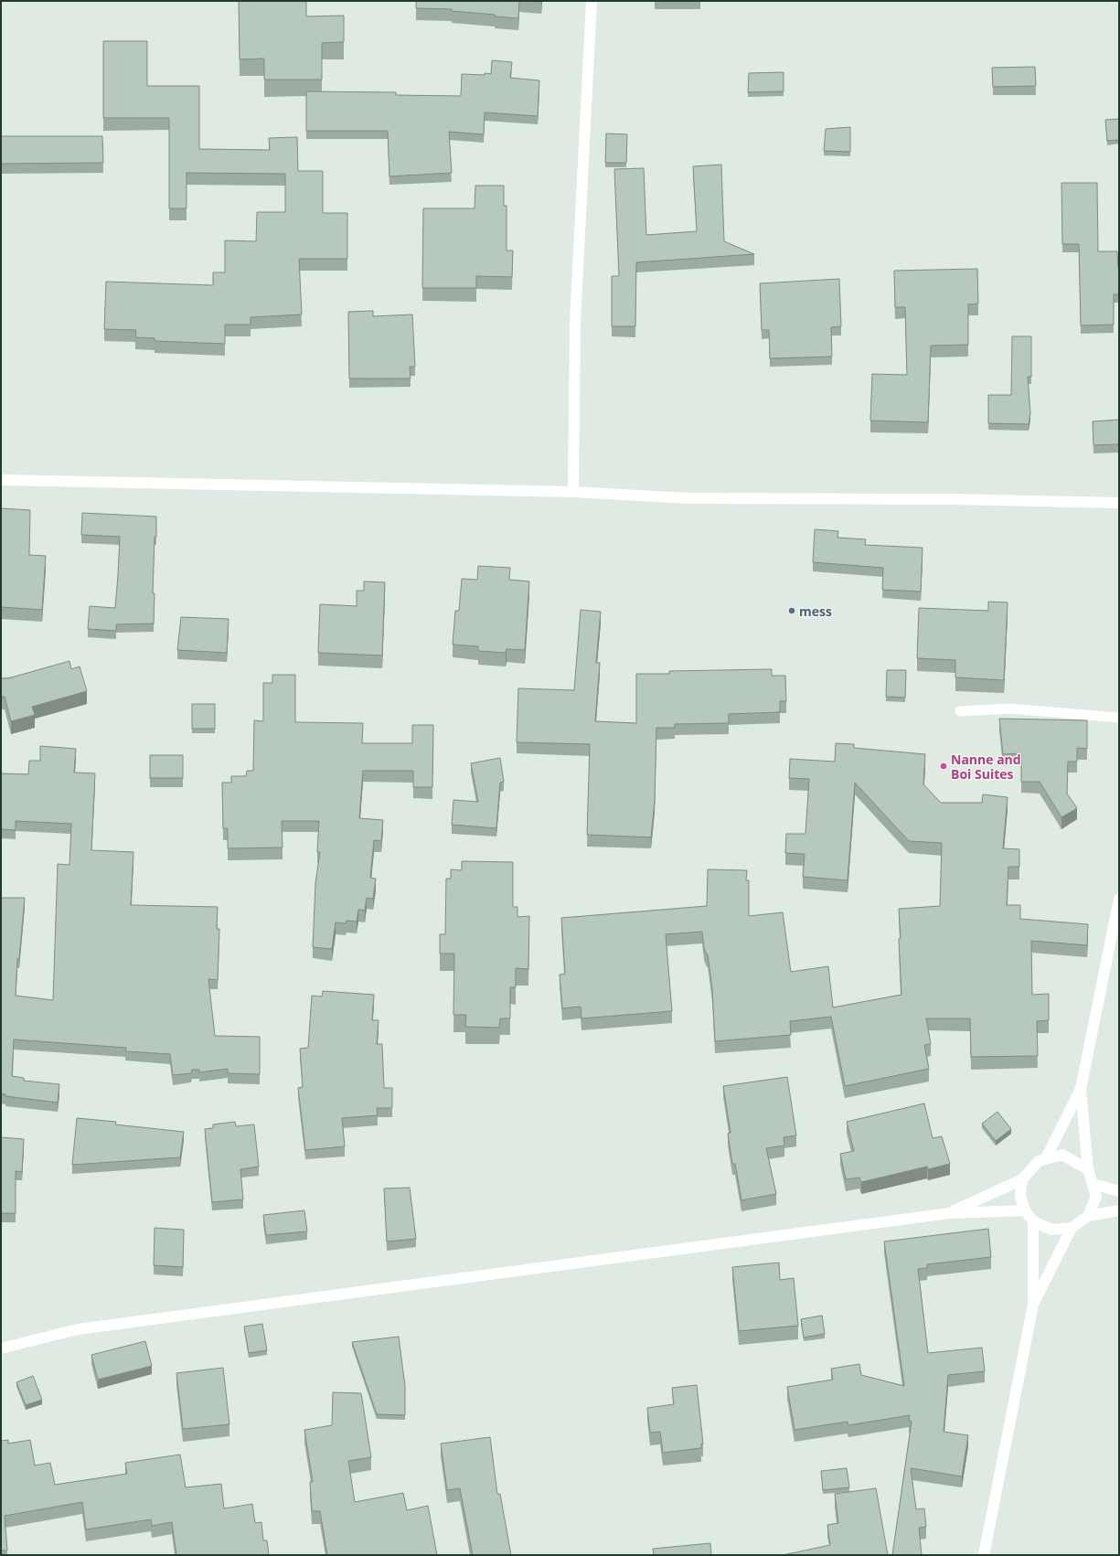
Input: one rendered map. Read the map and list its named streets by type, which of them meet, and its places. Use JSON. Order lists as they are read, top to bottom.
{
  "places": ["mess", "Nanne and Boi Suites"]
}
